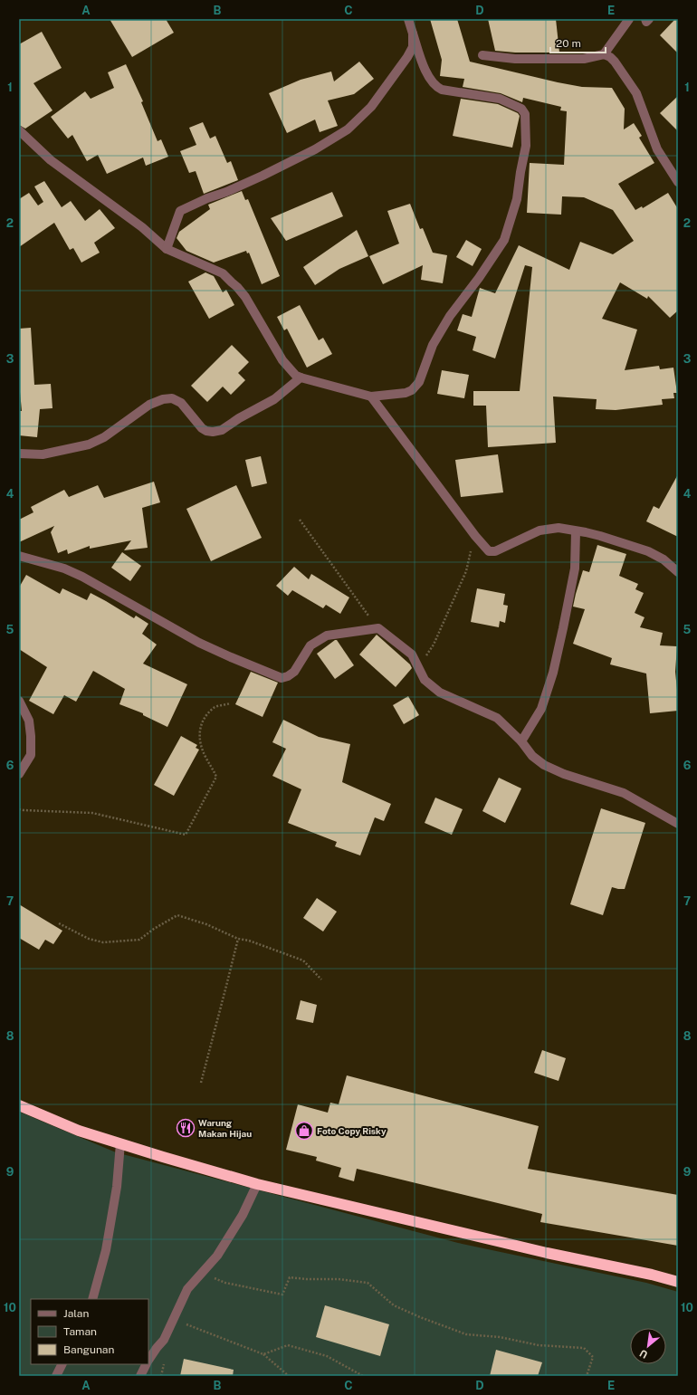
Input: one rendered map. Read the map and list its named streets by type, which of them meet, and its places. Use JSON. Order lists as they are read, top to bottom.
{
  "places": {
    "restaurant": ["Warung Makan Hijau"],
    "shop": ["Foto Copy Risky"]
  },
  "legend": ["Jalan", "Taman", "Bangunan"],
  "scale_bar": "20 m",
  "north": "bottom left",
  "grid": {
    "columns": [
      "A",
      "B",
      "C",
      "D",
      "E"
    ],
    "rows": [
      "1",
      "2",
      "3",
      "4",
      "5",
      "6",
      "7",
      "8",
      "9",
      "10"
    ]
  }
}
